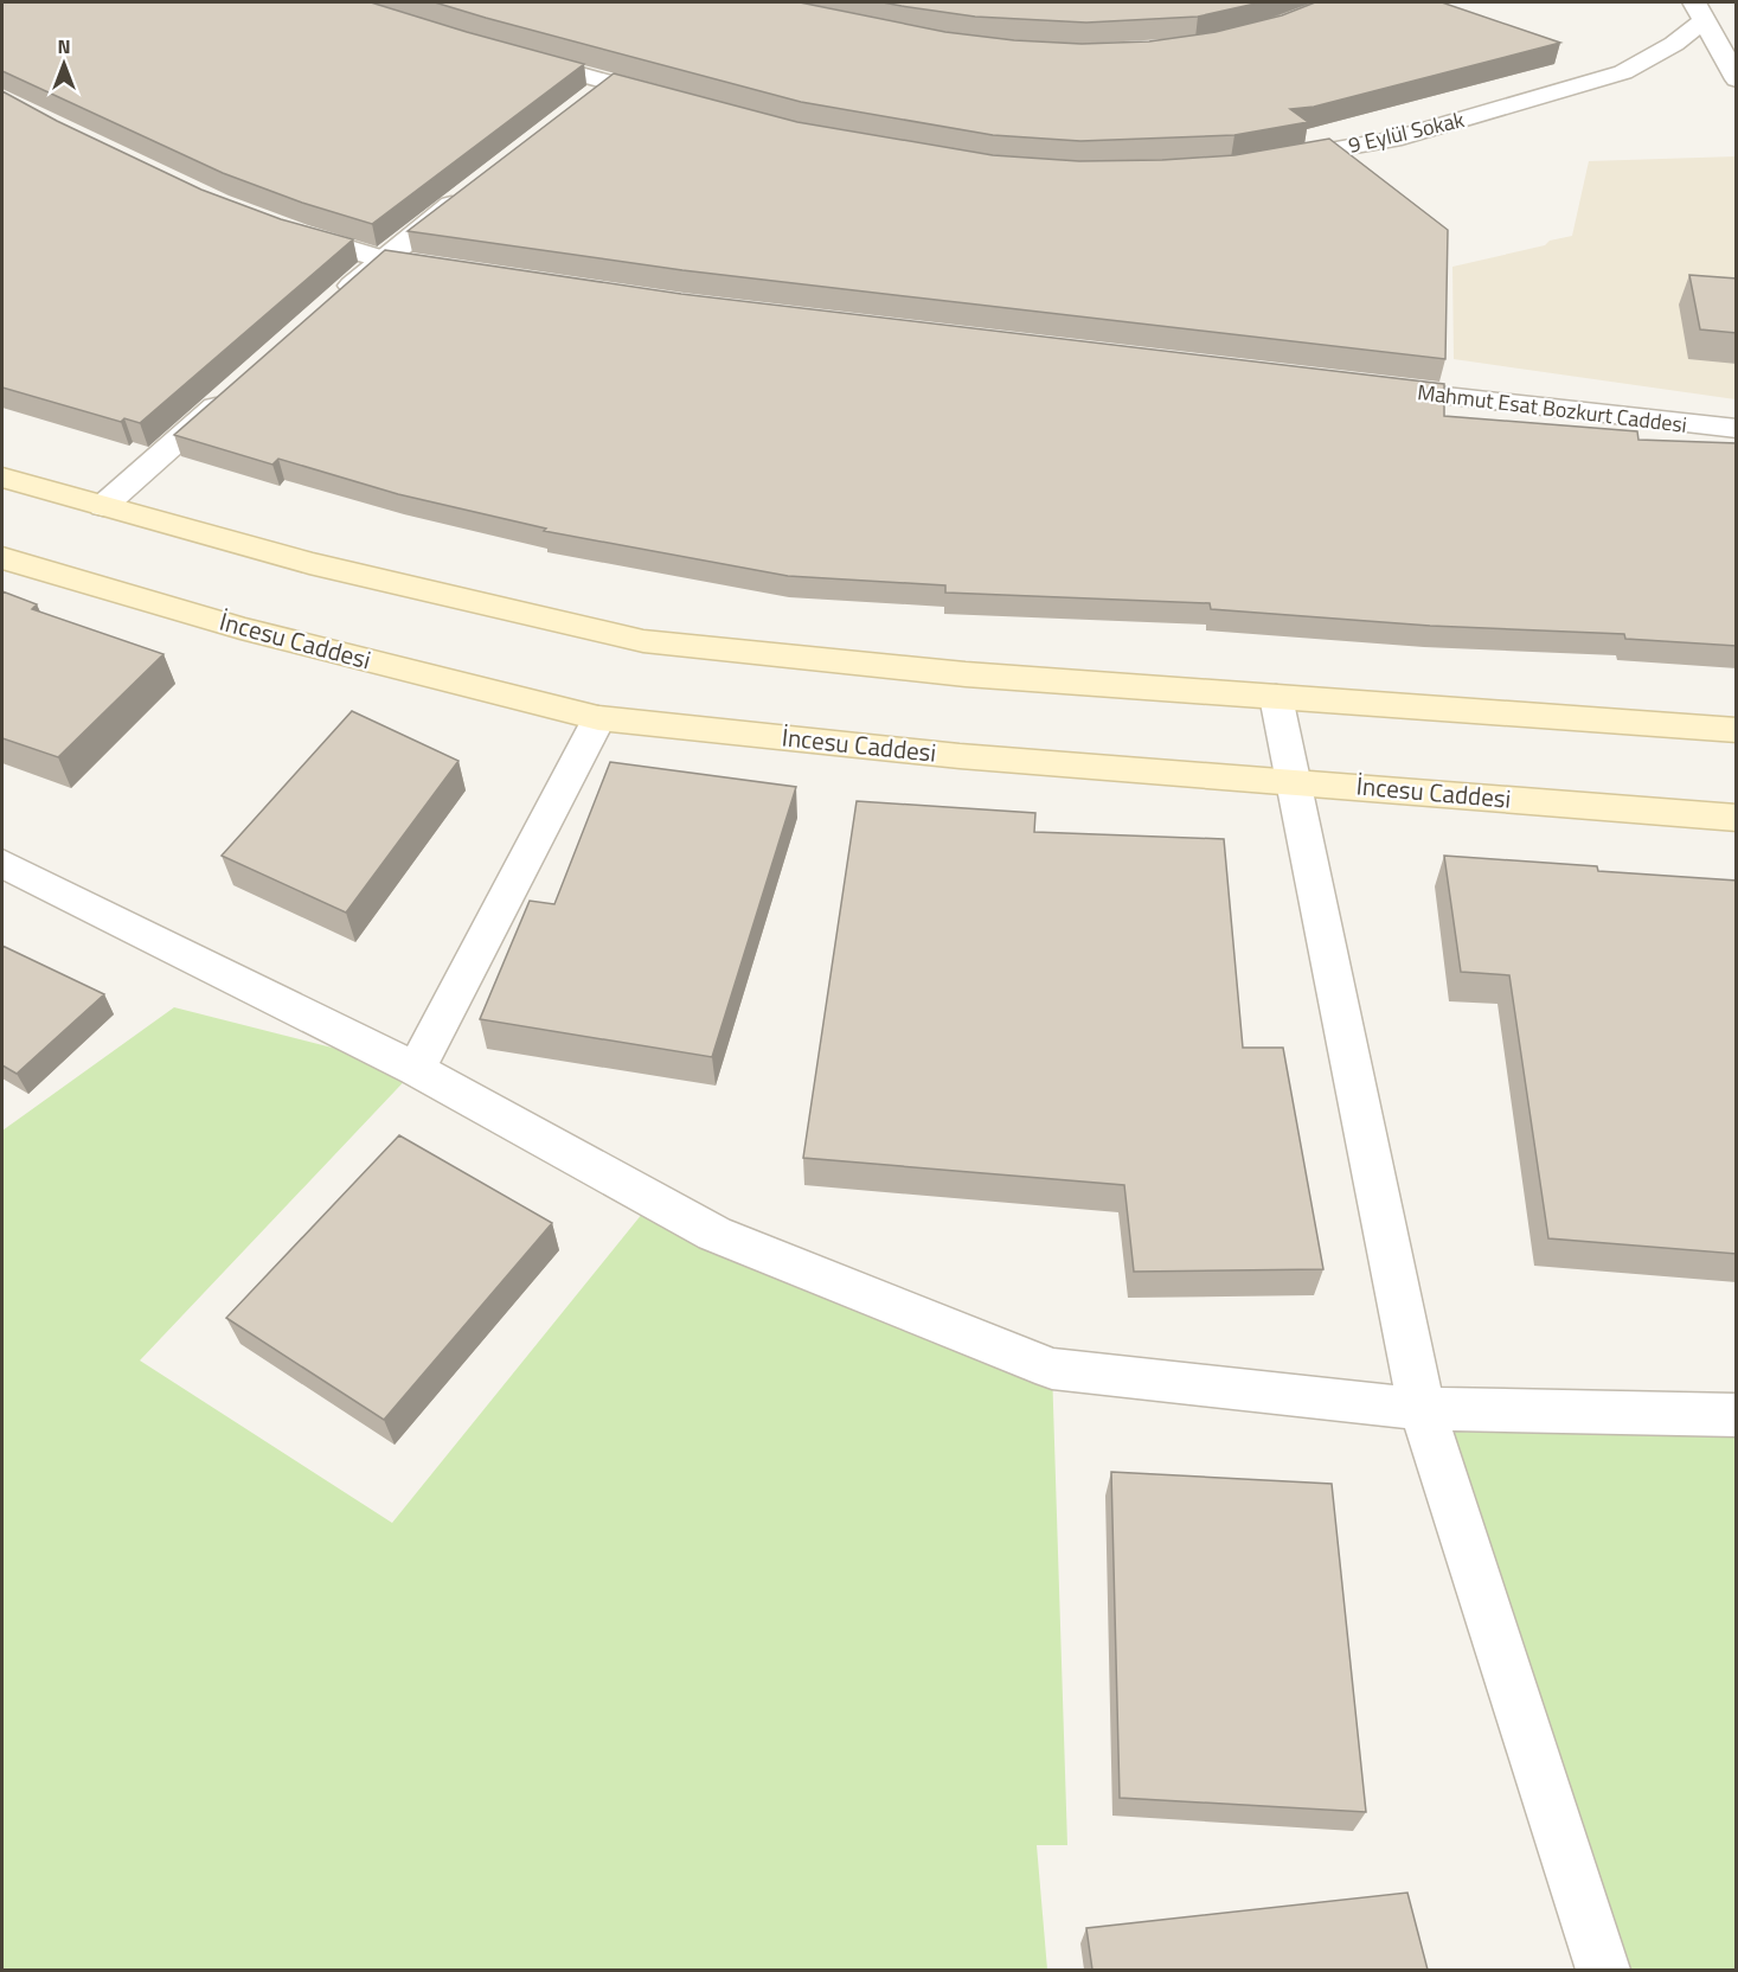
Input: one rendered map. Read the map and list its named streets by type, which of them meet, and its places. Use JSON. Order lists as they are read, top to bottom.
{
  "streets": {
    "main road": ["İncesu Caddesi"],
    "street": ["9 Eylül Sokak", "Mahmut Esat Bozkurt Caddesi"]
  },
  "north": "top"
}
